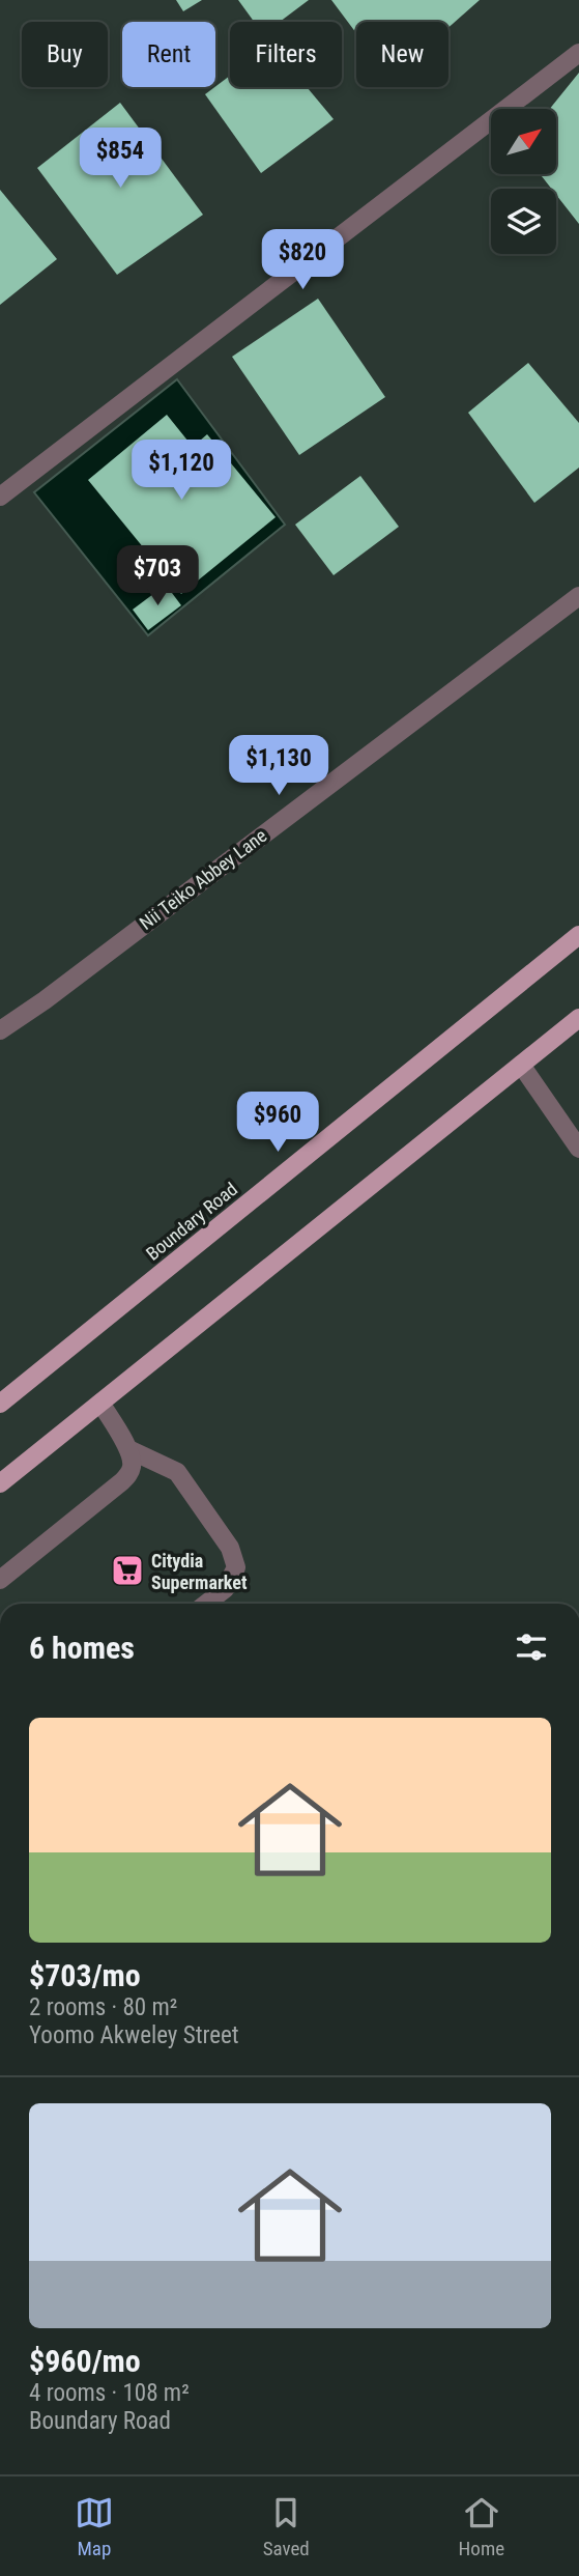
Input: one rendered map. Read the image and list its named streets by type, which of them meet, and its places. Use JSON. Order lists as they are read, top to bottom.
{
  "streets": {
    "main road": ["Boundary Road"],
    "street": ["Nii Teiko Abbey Lane"]
  },
  "places": {
    "supermarket": ["Citydia Supermarket"]
  },
  "north": "top right",
  "page": {
    "chip": [
      "Buy",
      "Rent",
      "Filters",
      "New"
    ],
    "price": [
      "$854",
      "$820",
      "$1,120",
      "$703",
      "$1,130",
      "$960"
    ],
    "heading": "6 homes",
    "list": [
      {
        "name": "$703/mo",
        "note": "2 rooms · 80 m² · Yoomo Akweley Street"
      },
      {
        "name": "$960/mo",
        "note": "4 rooms · 108 m² · Boundary Road"
      }
    ],
    "tabs": ["Map", "Saved", "Home"]
  }
}
